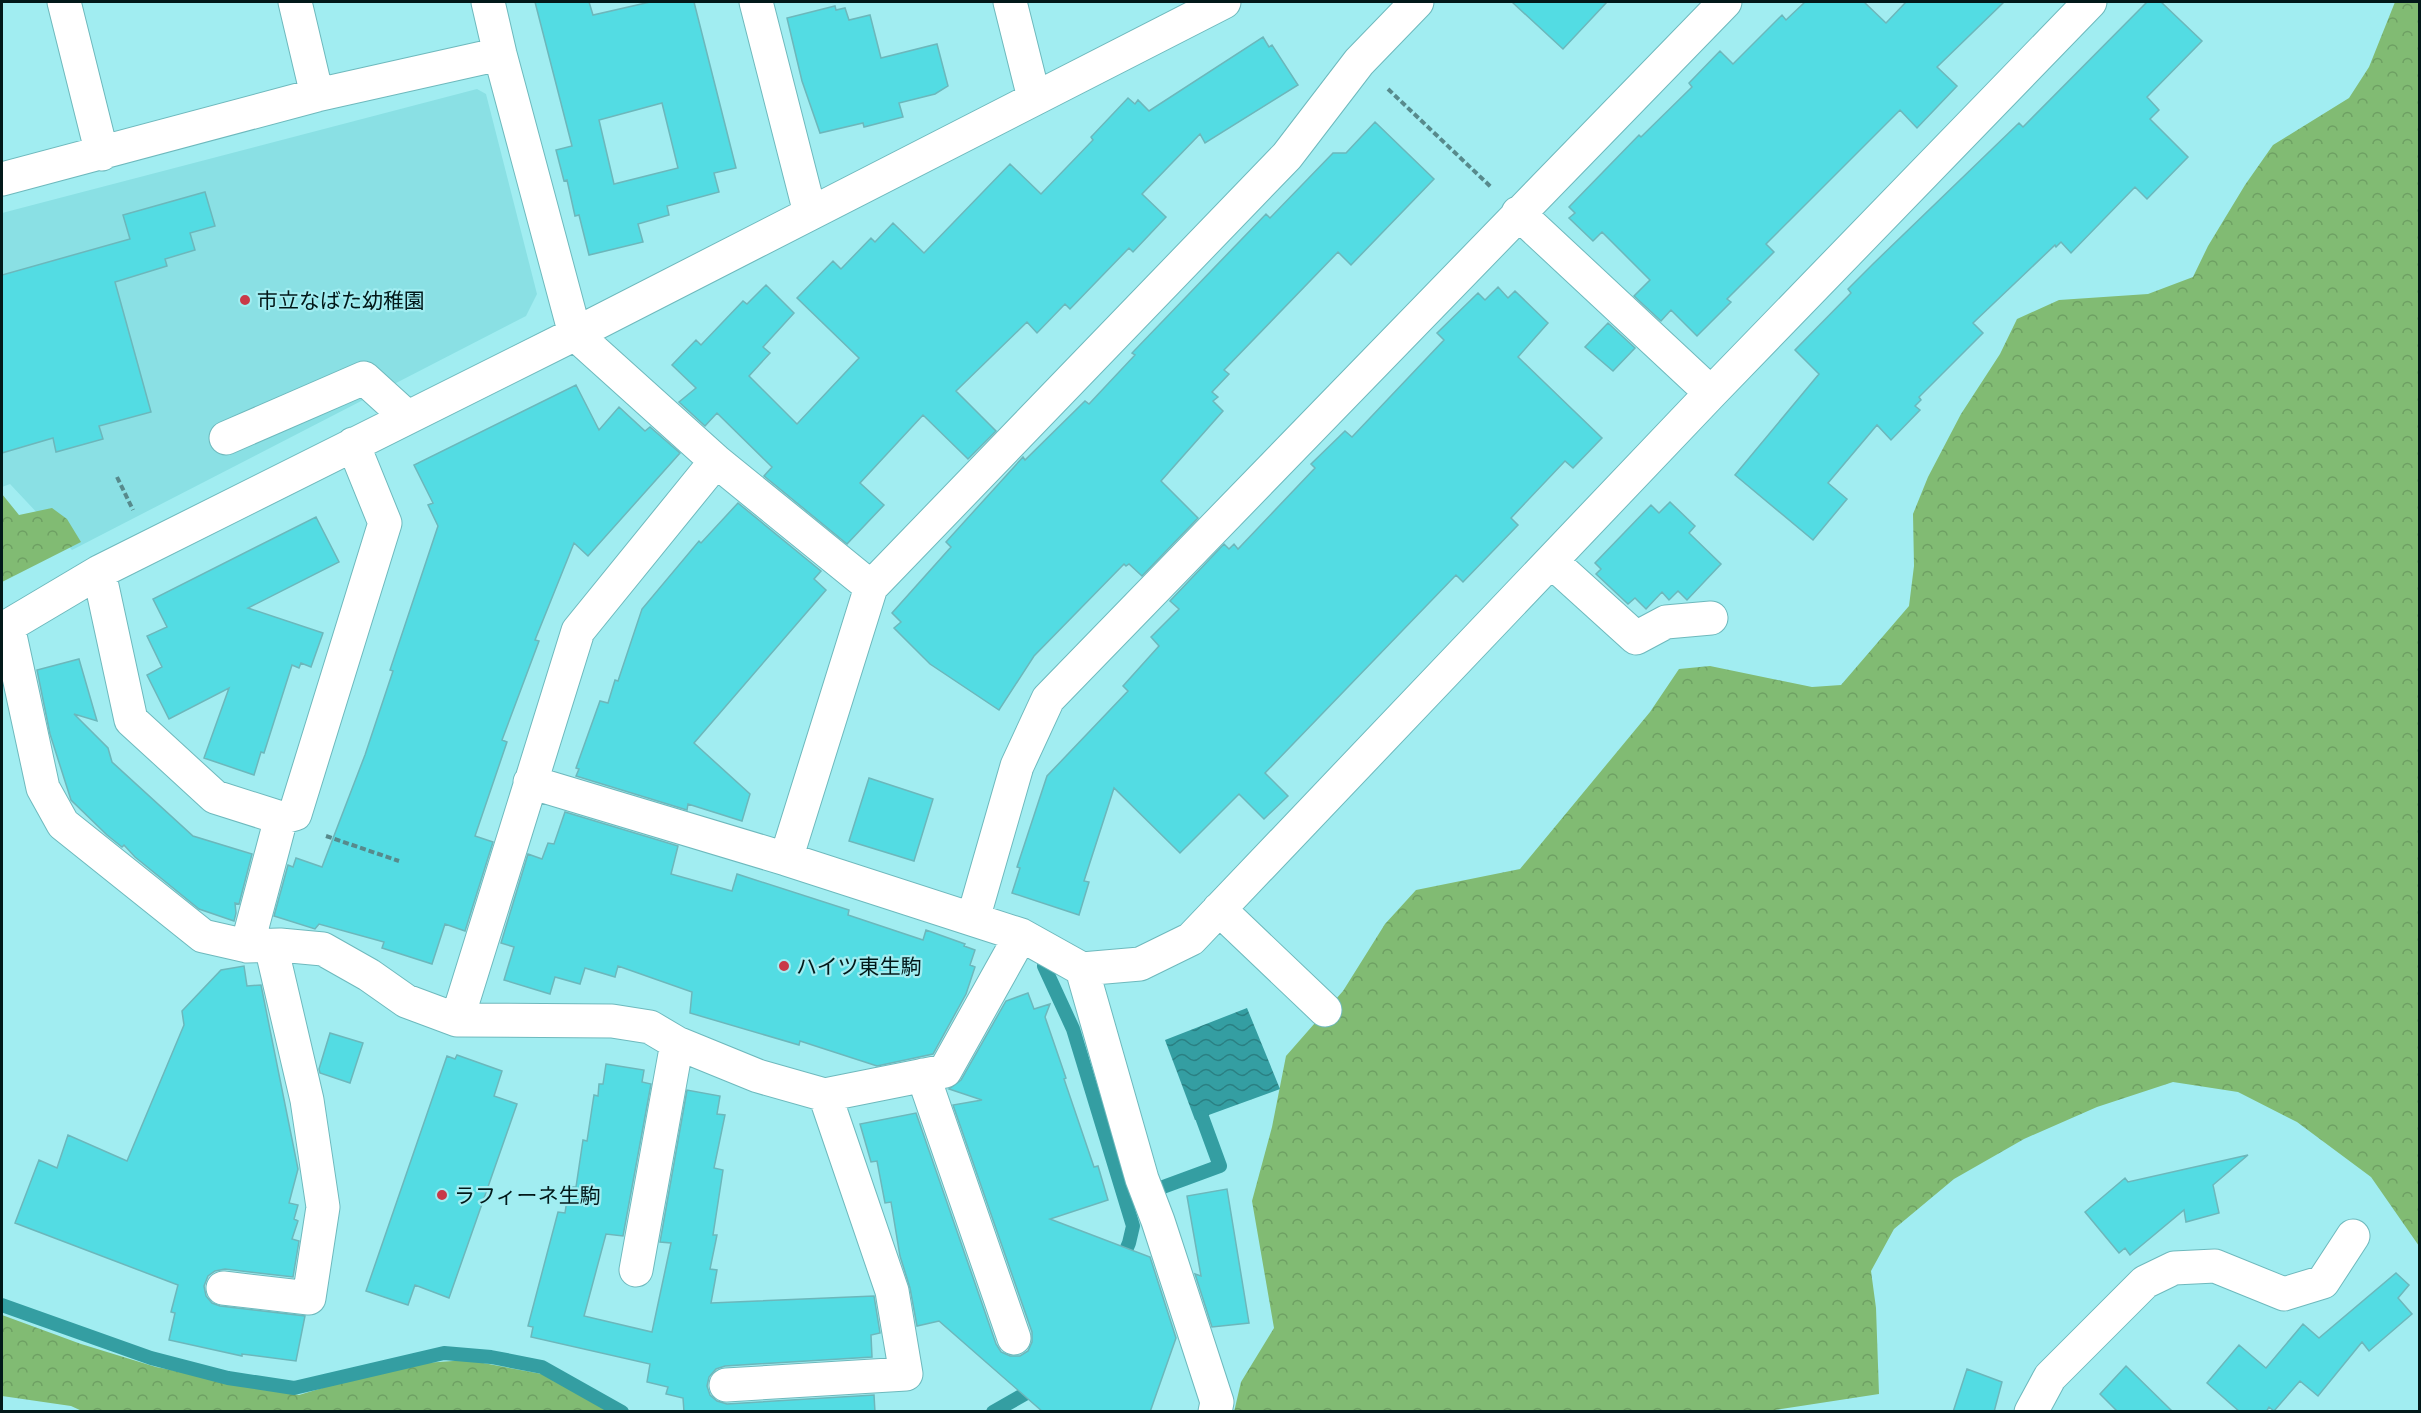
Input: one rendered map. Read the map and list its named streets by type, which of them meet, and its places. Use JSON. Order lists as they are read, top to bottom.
{
  "places": ["市立なばた幼稚園", "ハイツ東生駒", "ラフィーネ生駒"]
}
